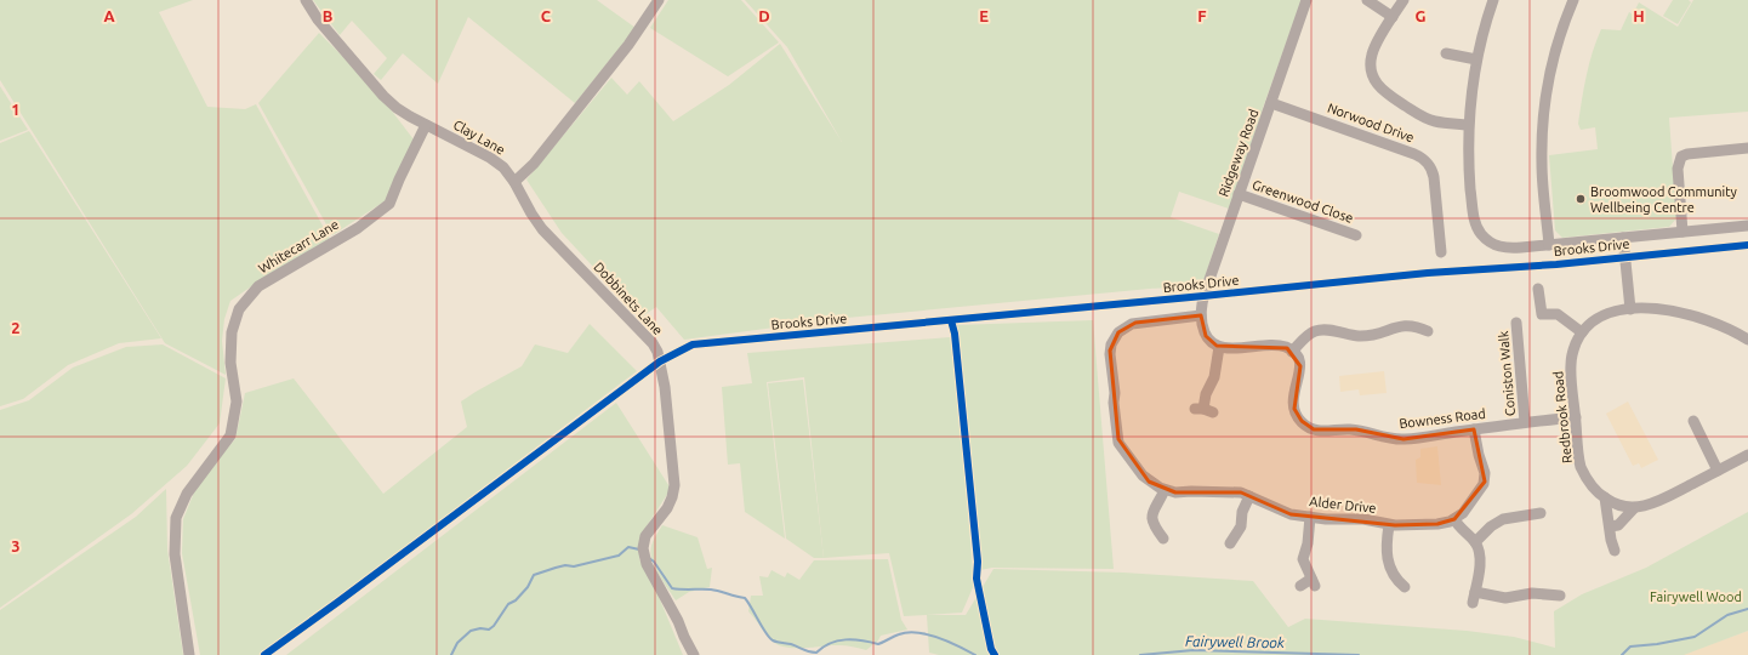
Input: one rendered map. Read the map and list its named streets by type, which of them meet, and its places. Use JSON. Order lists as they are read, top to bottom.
{
  "streets": {
    "street": [
      "Norwood Drive",
      "Clay Lane",
      "Ridgeway Road",
      "Greenwood Close",
      "Whitecarr Lane",
      "Dobbinets Lane",
      "Coniston Walk",
      "Redbrook Road",
      "Bowness Road",
      "Alder Drive"
    ],
    "cycle path": ["Brooks Drive"]
  },
  "crossings": [
    ["Norwood Drive", "Ridgeway Road"],
    ["Clay Lane", "Whitecarr Lane"],
    ["Clay Lane", "Dobbinets Lane"],
    ["Ridgeway Road", "Greenwood Close"],
    ["Ridgeway Road", "Alder Drive"],
    ["Coniston Walk", "Bowness Road"],
    ["Redbrook Road", "Bowness Road"]
  ],
  "water": ["Fairywell Brook"],
  "parks": ["Fairywell Wood"],
  "places": ["Broomwood Community Wellbeing Centre"],
  "grid": {
    "columns": [
      "A",
      "B",
      "C",
      "D",
      "E",
      "F",
      "G",
      "H"
    ],
    "rows": ["1", "2", "3"]
  }
}
